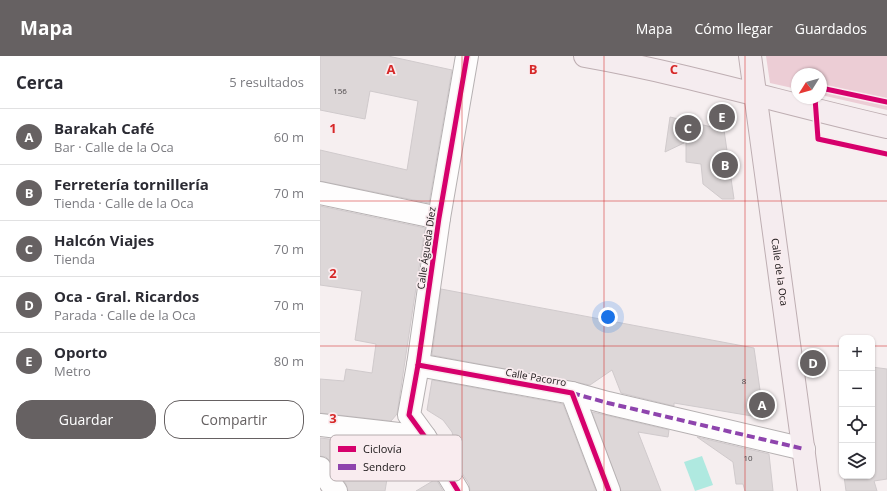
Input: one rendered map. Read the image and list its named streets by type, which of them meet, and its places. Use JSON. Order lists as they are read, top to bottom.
{
  "streets": {
    "main road": ["Calle de la Oca"],
    "street": ["Calle Águeda Díez", "Calle Pacorro"]
  },
  "crossings": [
    ["Calle Águeda Díez", "Calle Pacorro"]
  ],
  "house_numbers": ["156", "8", "10"],
  "legend": ["Ciclovía", "Sendero"],
  "north": "bottom left",
  "page": {
    "header": "Mapa",
    "nav": ["Mapa", "Cómo llegar", "Guardados"],
    "heading": ["Cerca", "5 resultados"],
    "pins": [
      "E",
      "C",
      "B",
      "D",
      "A"
    ],
    "list": [
      {
        "mark": "A",
        "name": "Barakah Café",
        "note": "Bar · Calle de la Oca",
        "value": "60 m"
      },
      {
        "mark": "B",
        "name": "Ferretería tornillería",
        "note": "Tienda · Calle de la Oca",
        "value": "70 m"
      },
      {
        "mark": "C",
        "name": "Halcón Viajes",
        "note": "Tienda",
        "value": "70 m"
      },
      {
        "mark": "D",
        "name": "Oca - Gral. Ricardos",
        "note": "Parada · Calle de la Oca",
        "value": "70 m"
      },
      {
        "mark": "E",
        "name": "Oporto",
        "note": "Metro",
        "value": "80 m"
      }
    ],
    "map_buttons": ["+", "−"],
    "buttons": ["Guardar", "Compartir"]
  },
  "grid": {
    "columns": ["A", "B", "C"],
    "rows": ["1", "2", "3"]
  }
}
